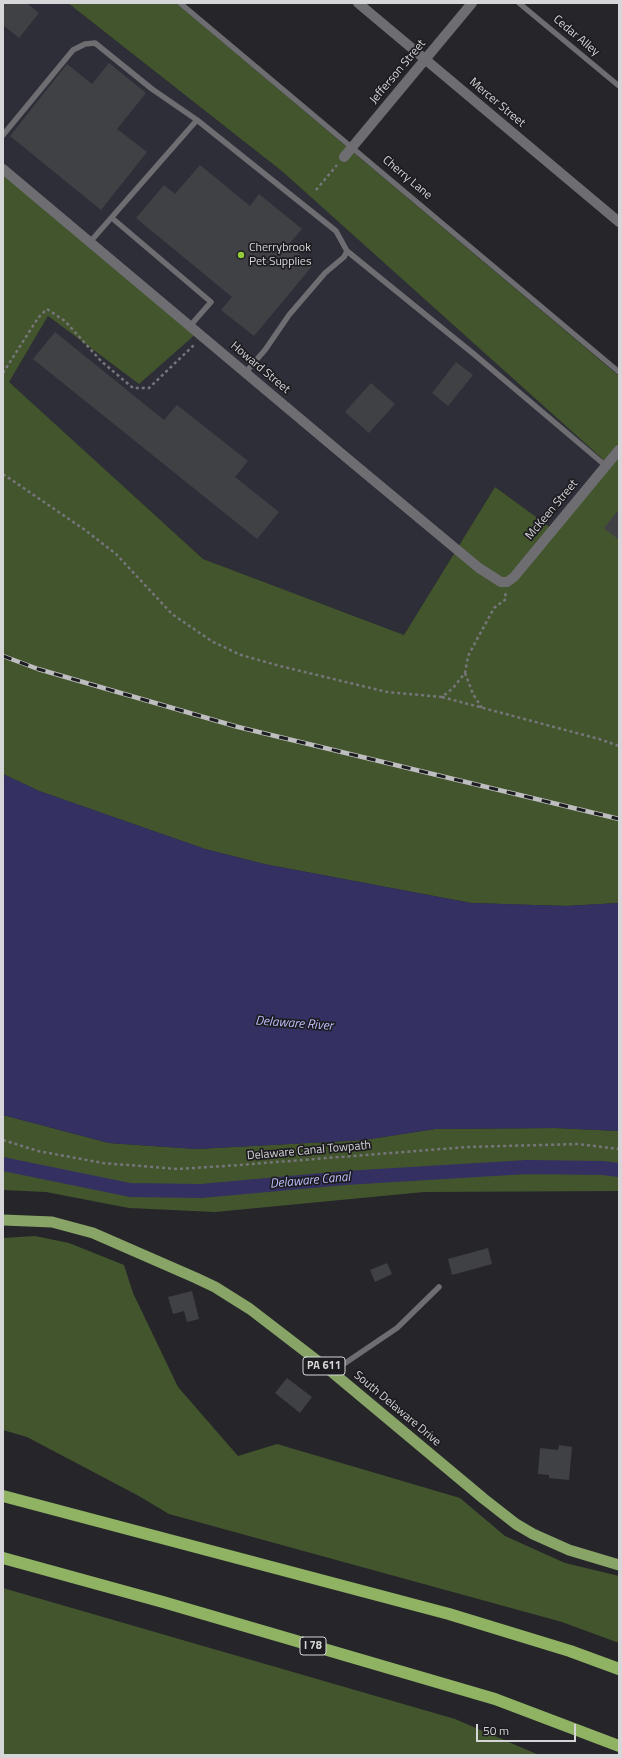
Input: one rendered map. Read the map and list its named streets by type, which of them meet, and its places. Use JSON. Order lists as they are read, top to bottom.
{
  "streets": {
    "highway": ["PA 611", "South Delaware Drive", "I 78"],
    "street": [
      "Jefferson Street",
      "Mercer Street",
      "Howard Street",
      "McKeen Street"
    ],
    "lane": ["Cedar Alley", "Cherry Lane"],
    "path": ["Delaware Canal Towpath"]
  },
  "crossings": [
    ["Jefferson Street", "Mercer Street"],
    ["Jefferson Street", "Cherry Lane"],
    ["Howard Street", "McKeen Street"]
  ],
  "water": ["Delaware River", "Delaware Canal"],
  "places": ["Cherrybrook Pet Supplies"],
  "scale_bar": "50 m"
}
